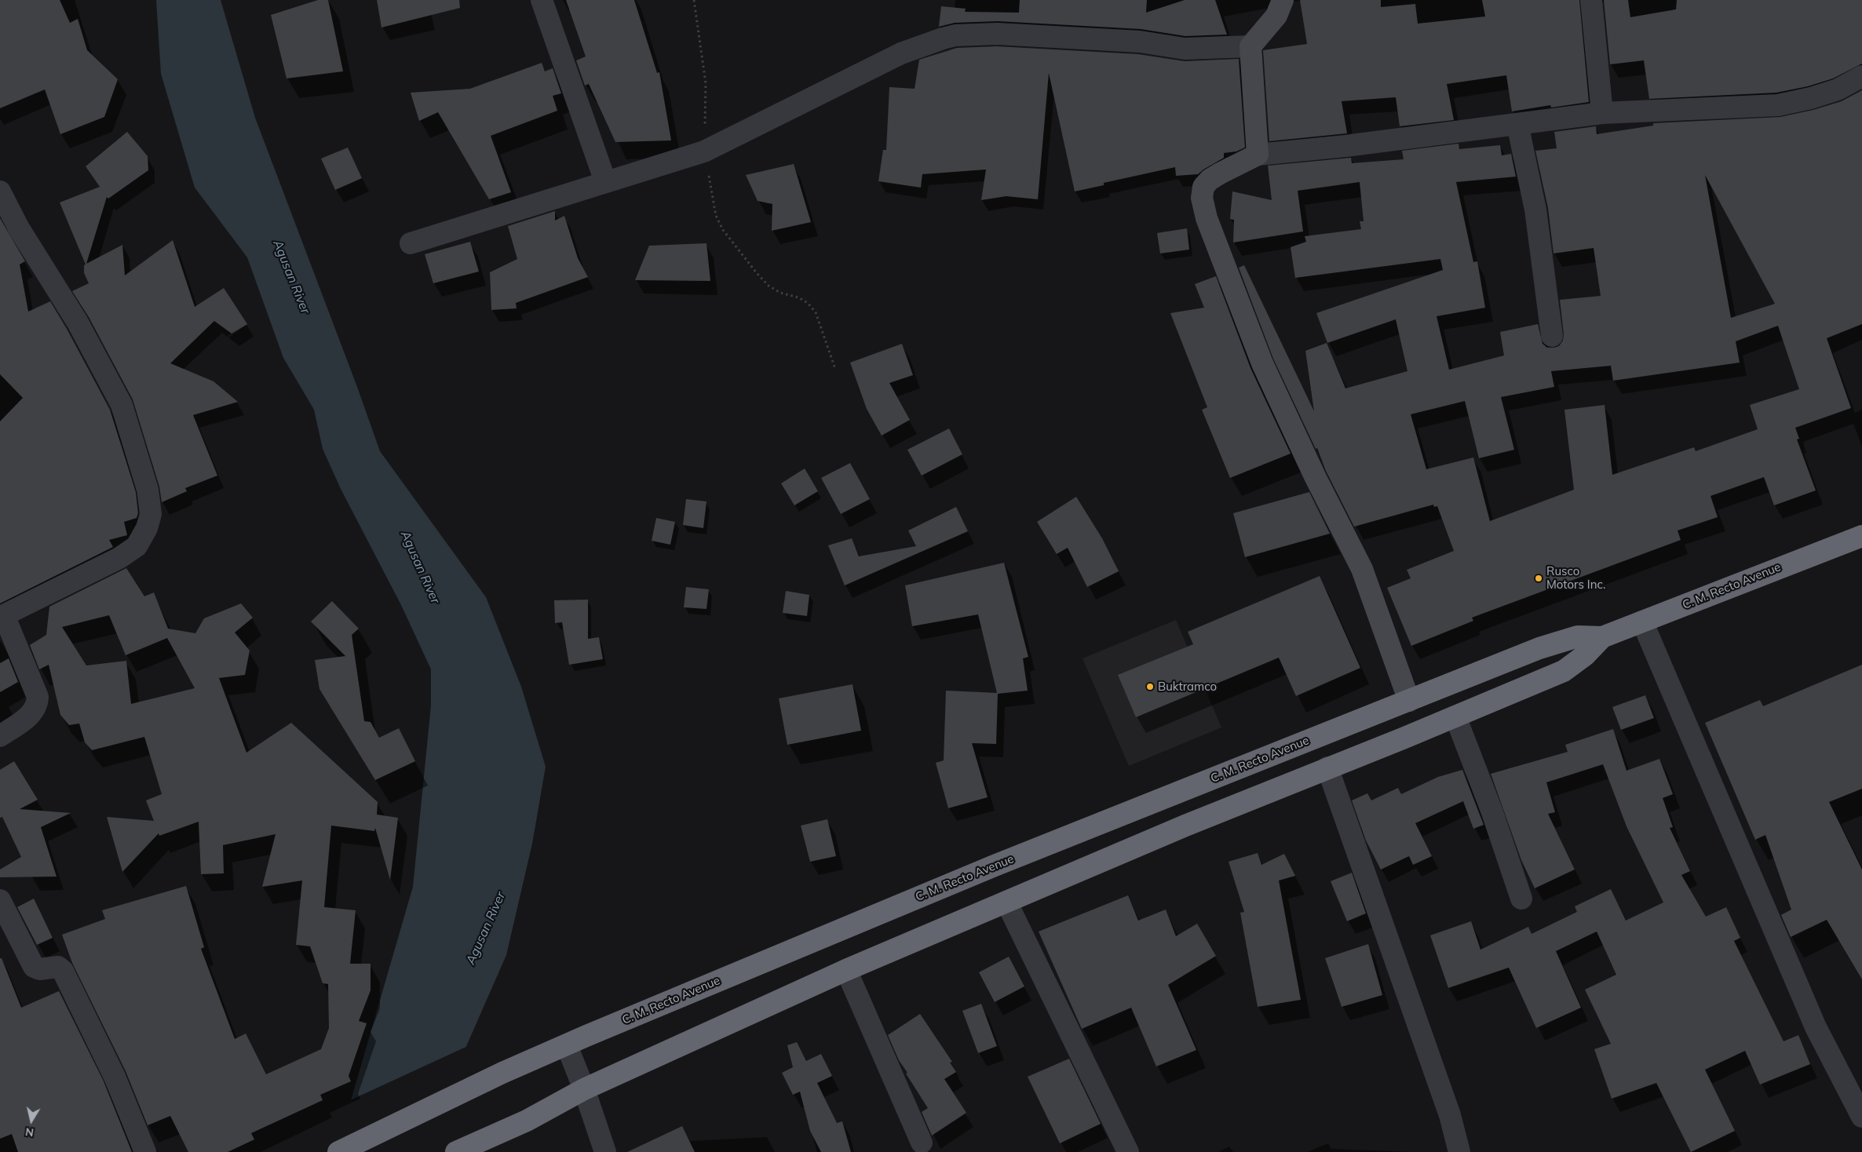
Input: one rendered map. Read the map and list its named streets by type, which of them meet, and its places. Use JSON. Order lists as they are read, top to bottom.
{
  "streets": {
    "highway": ["C. M. Recto Avenue"]
  },
  "water": ["Agusan River"],
  "places": ["Rusco Motors Inc.", "Buktramco"],
  "north": "bottom"
}
